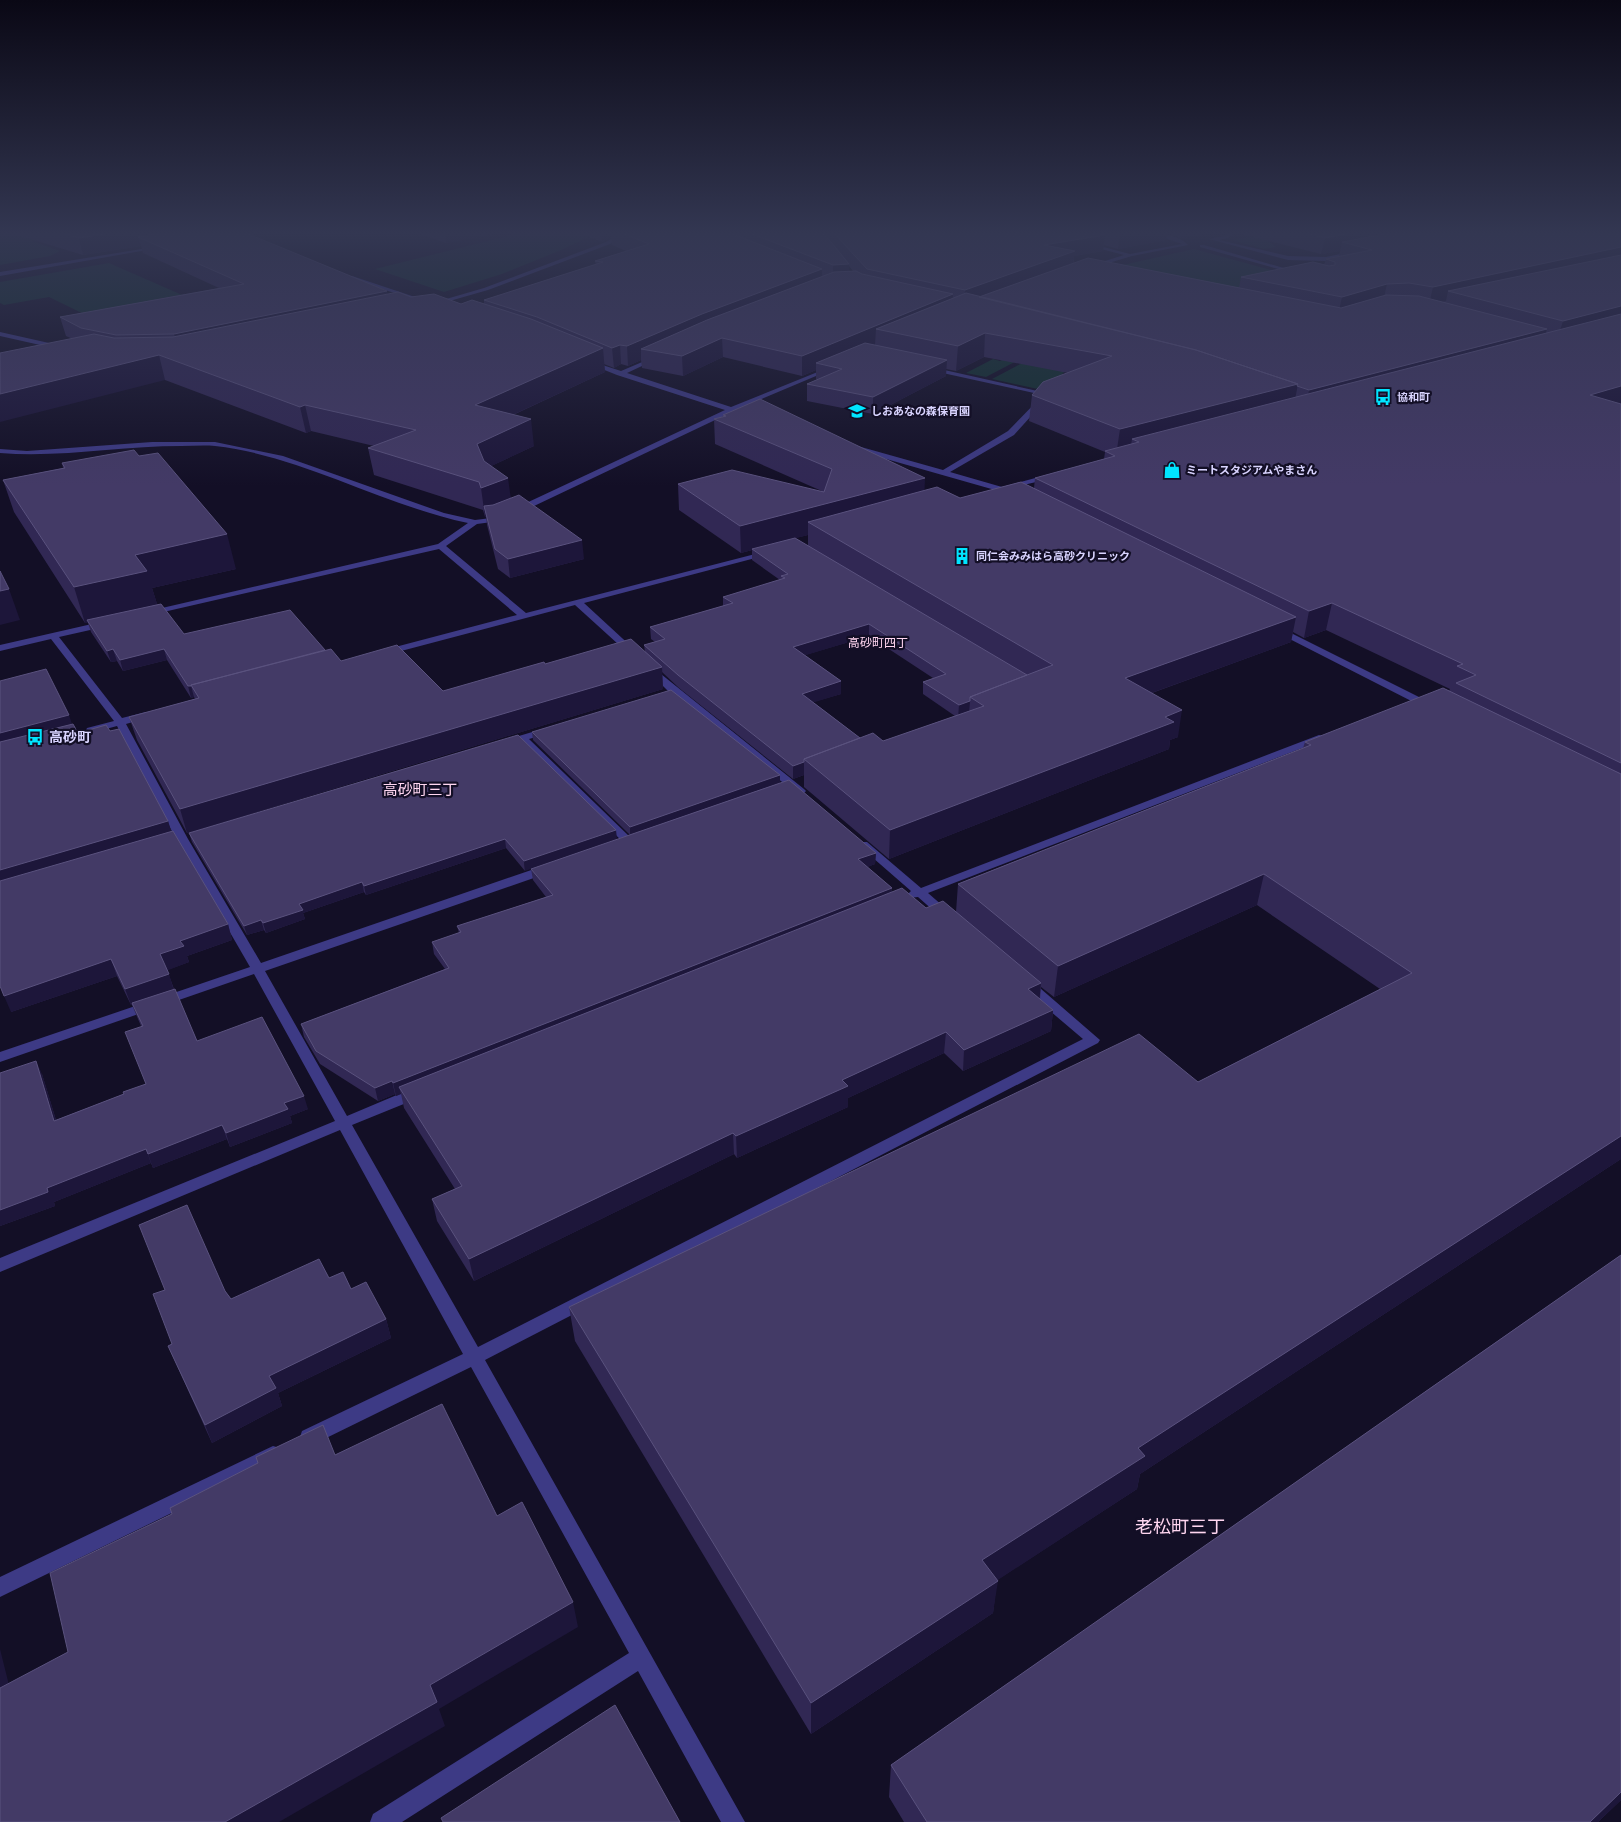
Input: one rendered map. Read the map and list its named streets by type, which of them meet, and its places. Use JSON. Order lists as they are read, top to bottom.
{
  "districts": ["高砂町四丁", "高砂町三丁", "老松町三丁"],
  "places": {
    "bus stop": ["協和町", "高砂町"],
    "school or university": ["しおあなの森保育園"],
    "shop": ["ミートスタジアムやまさん"],
    "building": ["同仁会みみはら高砂クリニック"]
  }
}
